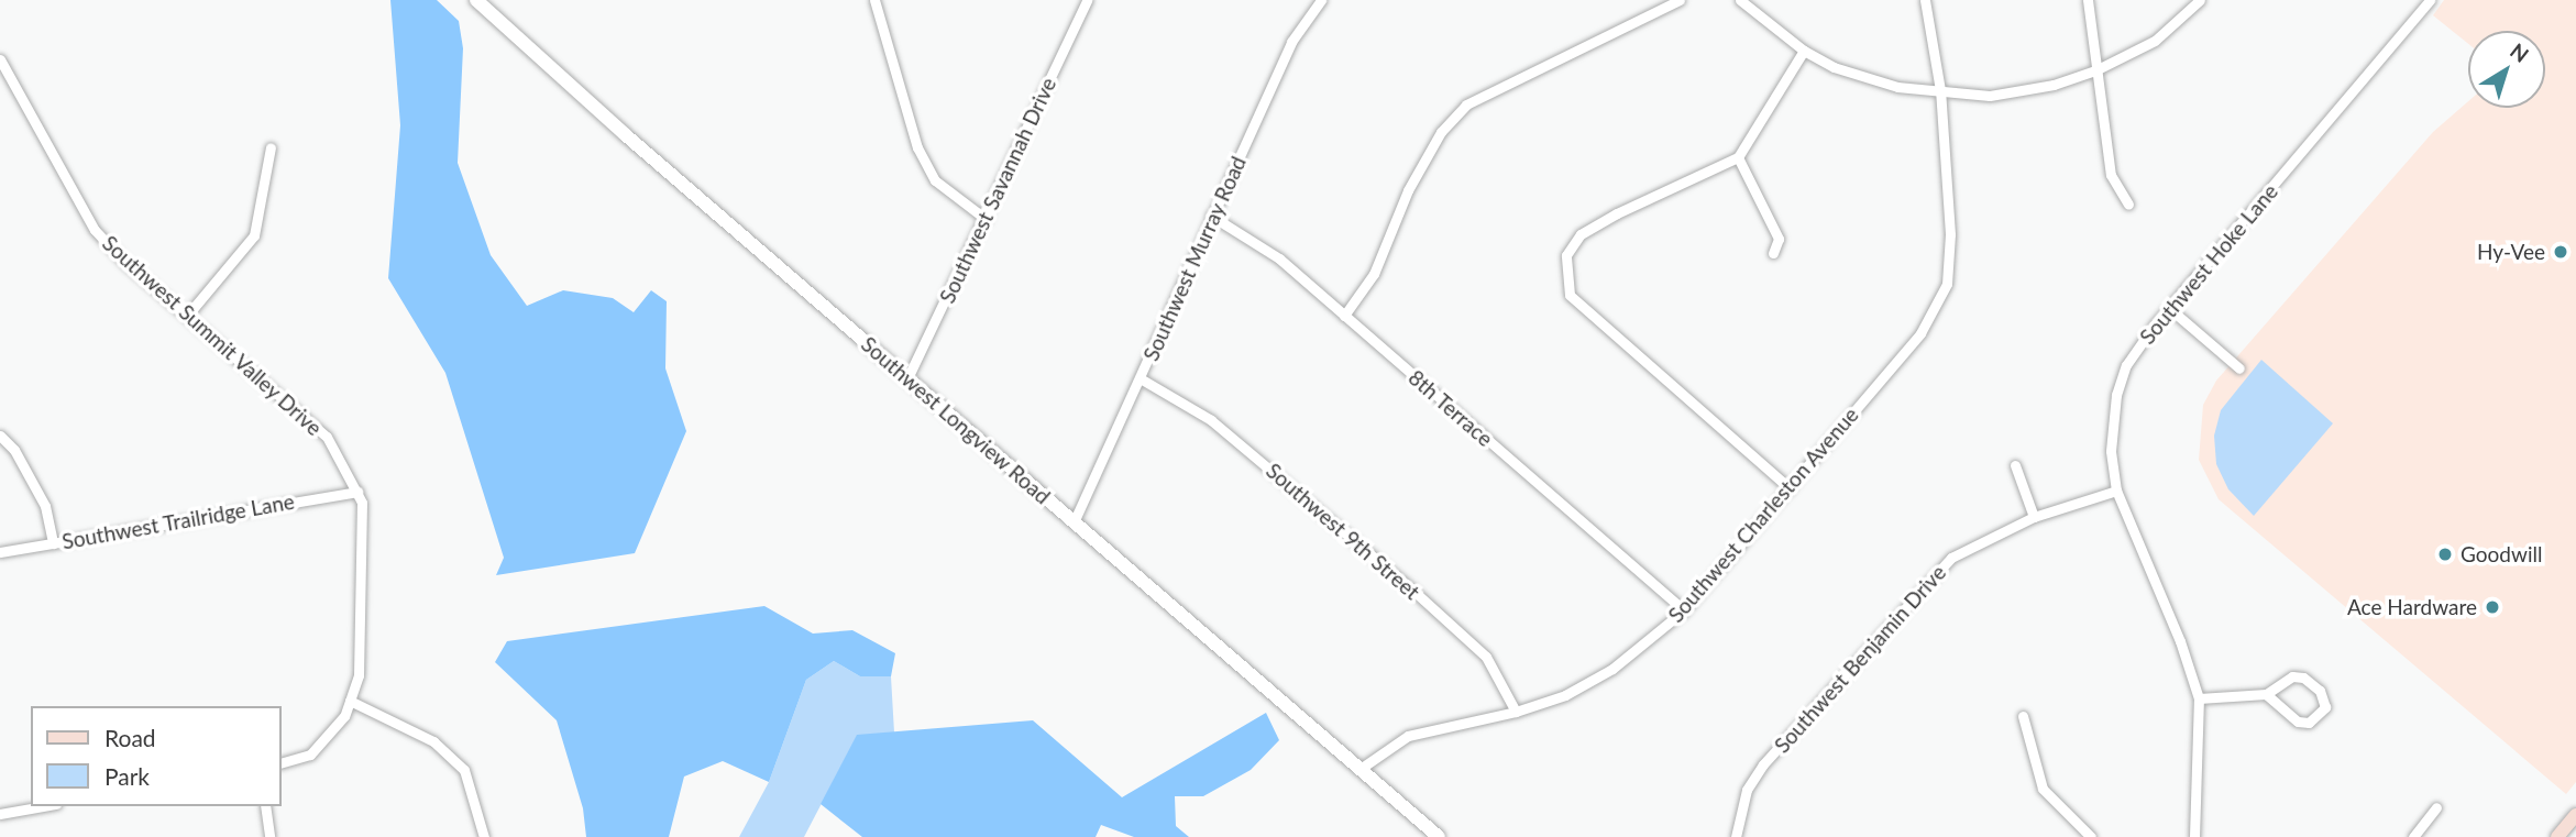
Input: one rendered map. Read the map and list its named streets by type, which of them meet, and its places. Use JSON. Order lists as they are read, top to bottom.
{
  "streets": {
    "street": [
      "Southwest Savannah Drive",
      "Southwest Murray Road",
      "Southwest Hoke Lane",
      "Southwest Summit Valley Drive",
      "8th Terrace",
      "Southwest Longview Road",
      "Southwest Charleston Avenue",
      "Southwest Trailridge Lane",
      "Southwest 9th Street",
      "Southwest Benjamin Drive"
    ]
  },
  "crossings": [
    ["Southwest Savannah Drive", "Southwest Longview Road"],
    ["Southwest Murray Road", "8th Terrace"],
    ["Southwest Murray Road", "Southwest Longview Road"],
    ["Southwest Murray Road", "Southwest 9th Street"],
    ["Southwest Hoke Lane", "Southwest Benjamin Drive"],
    ["Southwest Summit Valley Drive", "Southwest Trailridge Lane"],
    ["8th Terrace", "Southwest Charleston Avenue"],
    ["Southwest Longview Road", "Southwest Charleston Avenue"],
    ["Southwest Charleston Avenue", "Southwest 9th Street"]
  ],
  "places": ["Hy-Vee", "Goodwill", "Ace Hardware"],
  "legend": ["Road", "Park"],
  "north": "top right"
}
